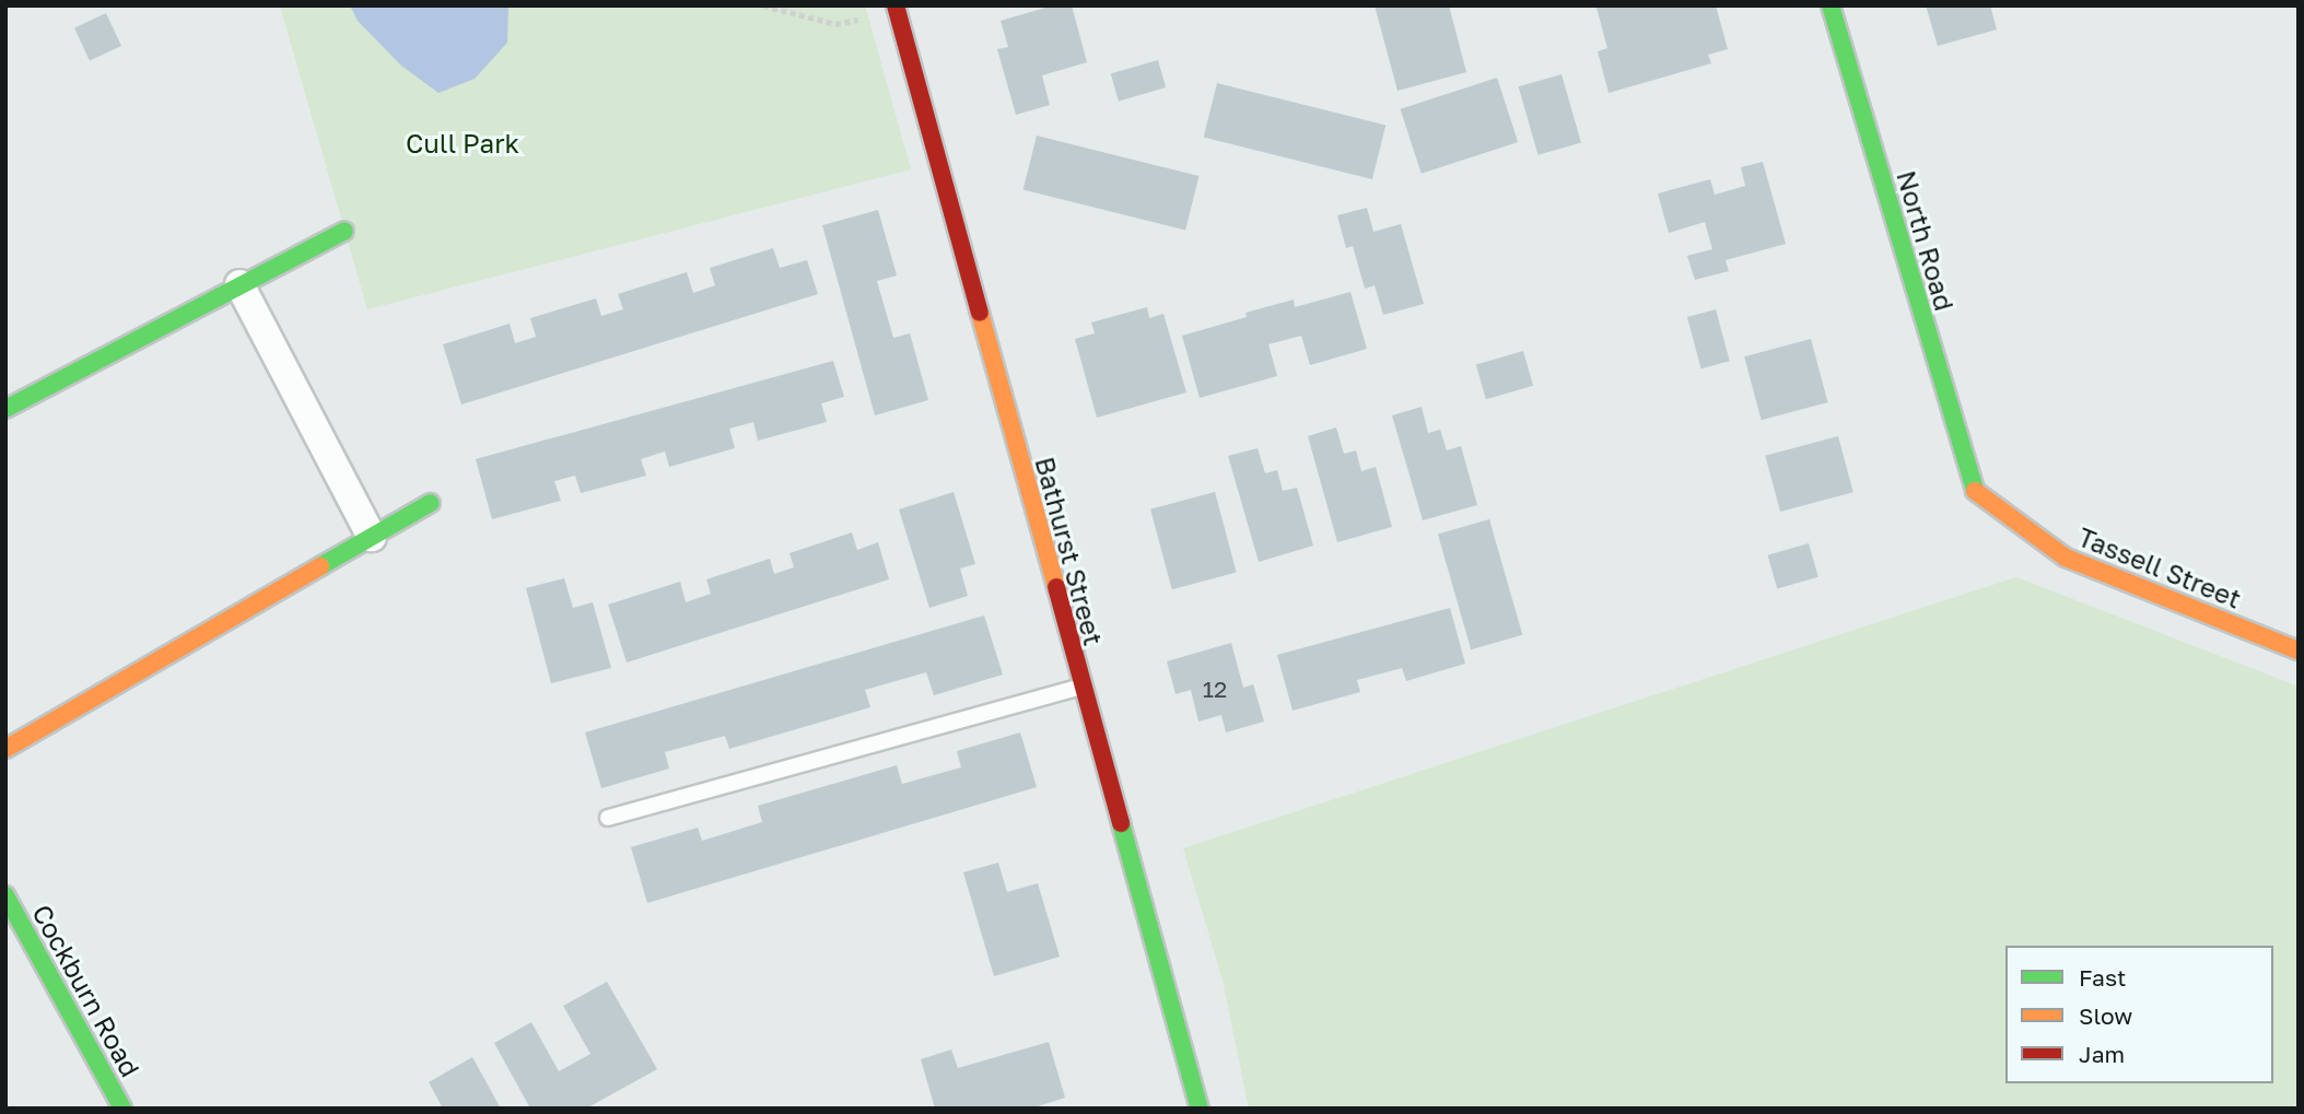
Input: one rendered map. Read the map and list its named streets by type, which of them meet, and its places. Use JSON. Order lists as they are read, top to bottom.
{
  "streets": {
    "street": [
      "North Road",
      "Bathurst Street",
      "Tassell Street",
      "Cockburn Road"
    ]
  },
  "crossings": [
    ["North Road", "Tassell Street"]
  ],
  "parks": ["Cull Park"],
  "house_numbers": ["12"],
  "legend": ["Fast", "Slow", "Jam"]
}
